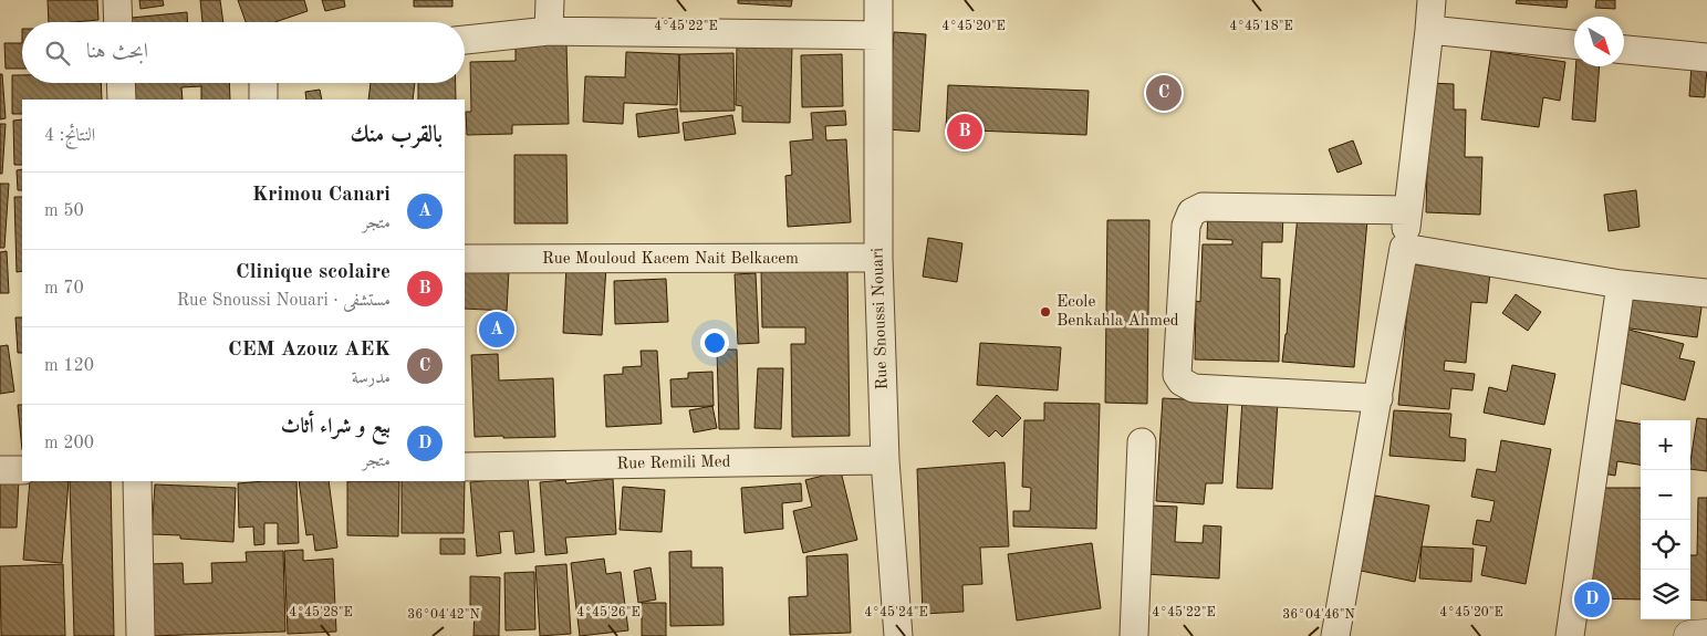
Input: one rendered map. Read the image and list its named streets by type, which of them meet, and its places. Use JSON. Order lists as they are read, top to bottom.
{
  "streets": {
    "street": ["Rue Mouloud Kacem Nait Belkacem", "Rue Snoussi Nouari", "Rue Remili Med"]
  },
  "crossings": [
    ["Rue Mouloud Kacem Nait Belkacem", "Rue Snoussi Nouari"],
    ["Rue Snoussi Nouari", "Rue Remili Med"]
  ],
  "places": ["Ecole Benkahla Ahmed"],
  "north": "bottom right",
  "page": {
    "search": "ابحث هنا",
    "pins": [
      "C",
      "B",
      "A",
      "D"
    ],
    "heading": ["بالقرب منك", "النتائج: 4"],
    "list": [
      {
        "mark": "A",
        "name": "Krimou Canari",
        "note": "متجر",
        "value": "50 m"
      },
      {
        "mark": "B",
        "name": "Clinique scolaire",
        "note": "مستشفى · Rue Snoussi Nouari",
        "value": "70 m"
      },
      {
        "mark": "C",
        "name": "CEM Azouz AEK",
        "note": "مدرسة",
        "value": "120 m"
      },
      {
        "mark": "D",
        "name": "بيع و شراء أثاث",
        "note": "متجر",
        "value": "200 m"
      }
    ],
    "map_buttons": ["+", "−"]
  },
  "coordinates": [
    "4°45'18\"E",
    "4°45'22\"E",
    "4°45'20\"E",
    "4°45'28\"E",
    "4°45'26\"E",
    "4°45'24\"E",
    "36°04'42\"N",
    "36°04'46\"N"
  ]
}
